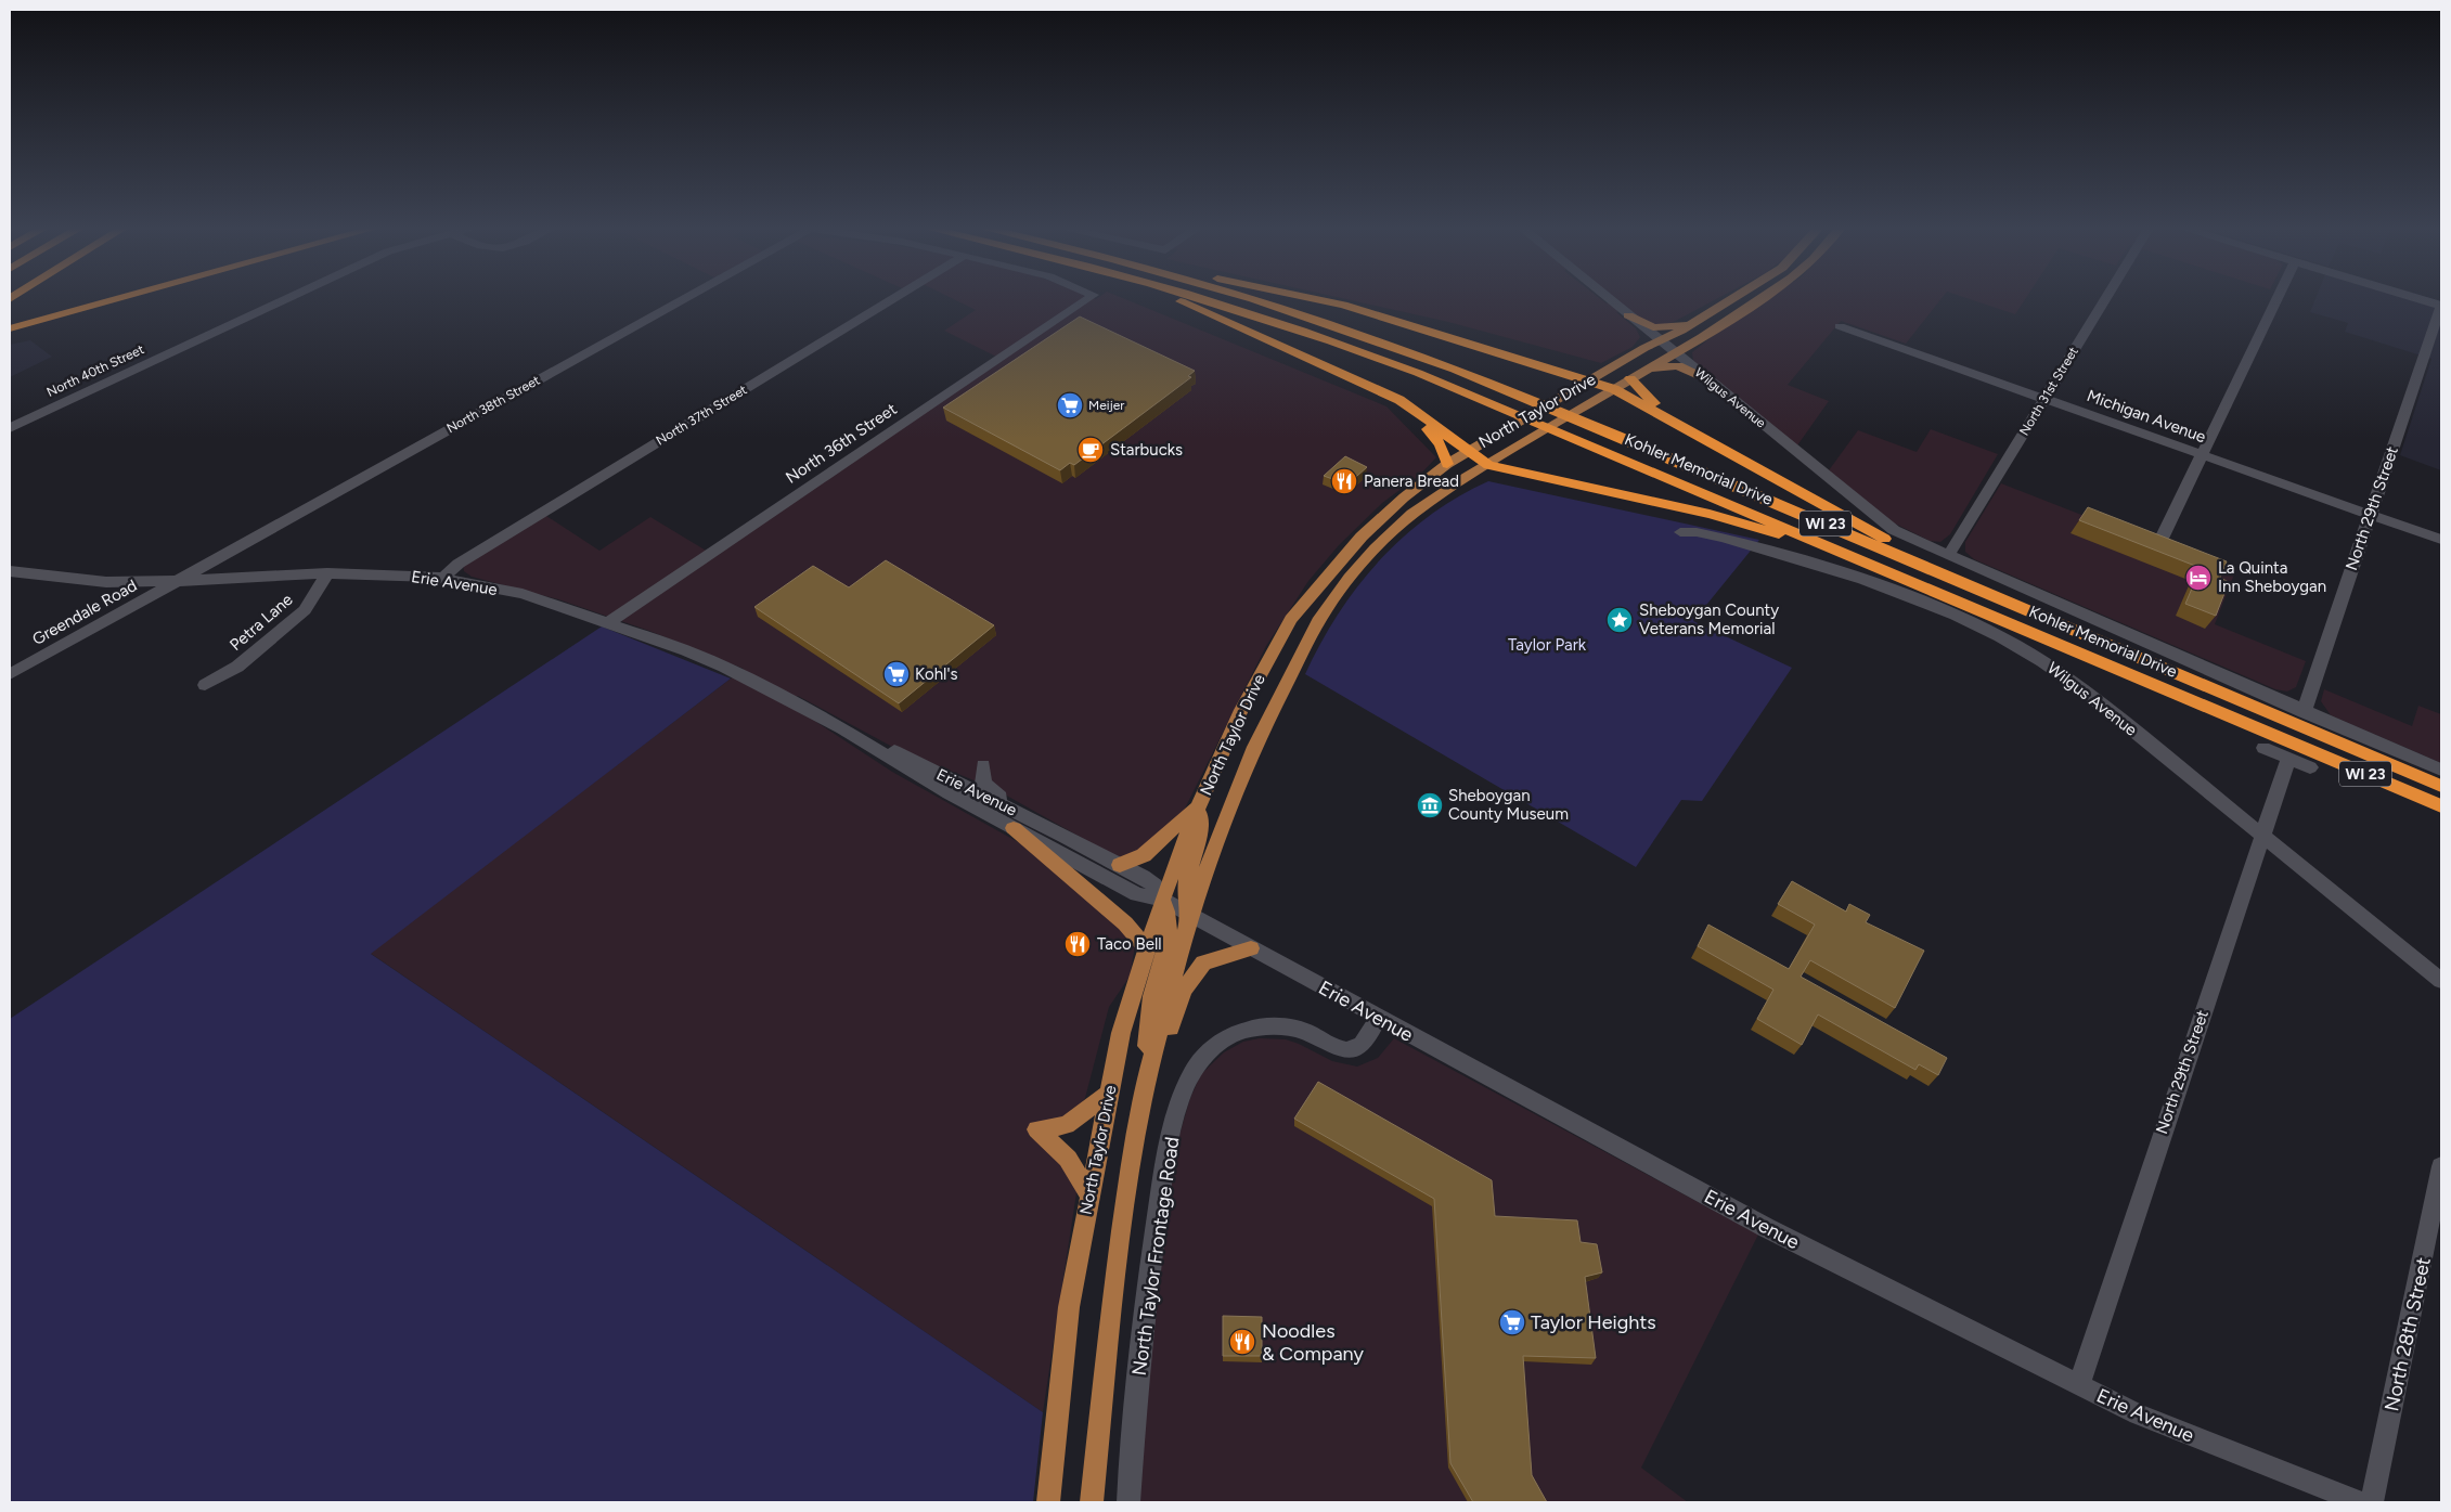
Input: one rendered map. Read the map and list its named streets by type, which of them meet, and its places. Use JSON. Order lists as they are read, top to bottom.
{
  "streets": {
    "highway": ["Kohler Memorial Drive", "WI 23"],
    "main road": ["North Taylor Drive"],
    "street": [
      "North 40th Street",
      "North 31st Street",
      "Wilgus Avenue",
      "North 38th Street",
      "North 37th Street",
      "Michigan Avenue",
      "North 36th Street",
      "North 29th Street",
      "Erie Avenue",
      "Greendale Road",
      "Petra Lane",
      "North Taylor Frontage Road",
      "North 28th Street"
    ]
  },
  "crossings": [
    ["North 31st Street", "Wilgus Avenue"],
    ["North 31st Street", "Michigan Avenue"],
    ["Wilgus Avenue", "North Taylor Drive"],
    ["Wilgus Avenue", "North 29th Street"],
    ["North 38th Street", "Erie Avenue"],
    ["North 38th Street", "Greendale Road"],
    ["North Taylor Drive", "Erie Avenue"],
    ["North 37th Street", "Erie Avenue"],
    ["Michigan Avenue", "North 29th Street"],
    ["North 36th Street", "Erie Avenue"],
    ["North 29th Street", "Erie Avenue"],
    ["Erie Avenue", "Greendale Road"],
    ["Erie Avenue", "Petra Lane"],
    ["Erie Avenue", "North Taylor Frontage Road"]
  ],
  "parks": ["Taylor Park"],
  "places": {
    "supermarket": ["Meijer", "Kohl's", "Taylor Heights"],
    "cafe": ["Starbucks"],
    "restaurant": ["Panera Bread", "Taco Bell", "Noodles & Company"],
    "hotel": ["La Quinta Inn Sheboygan"],
    "place": ["Sheboygan County Veterans Memorial"],
    "museum": ["Sheboygan County Museum"]
  }
}
